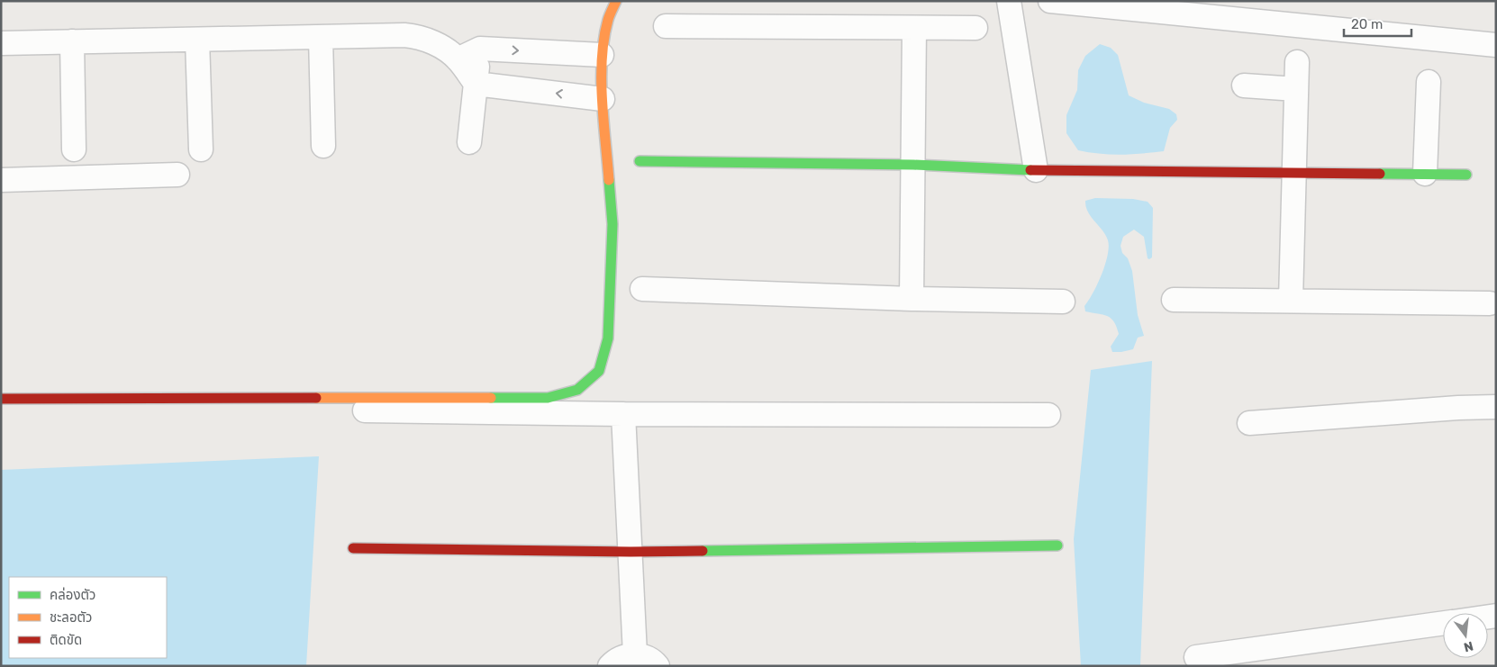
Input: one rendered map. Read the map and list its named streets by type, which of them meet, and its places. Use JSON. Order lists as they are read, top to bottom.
{
  "legend": ["คล่องตัว", "ชะลอตัว", "ติดขัด"],
  "scale_bar": "20 m",
  "north": "bottom"
}
